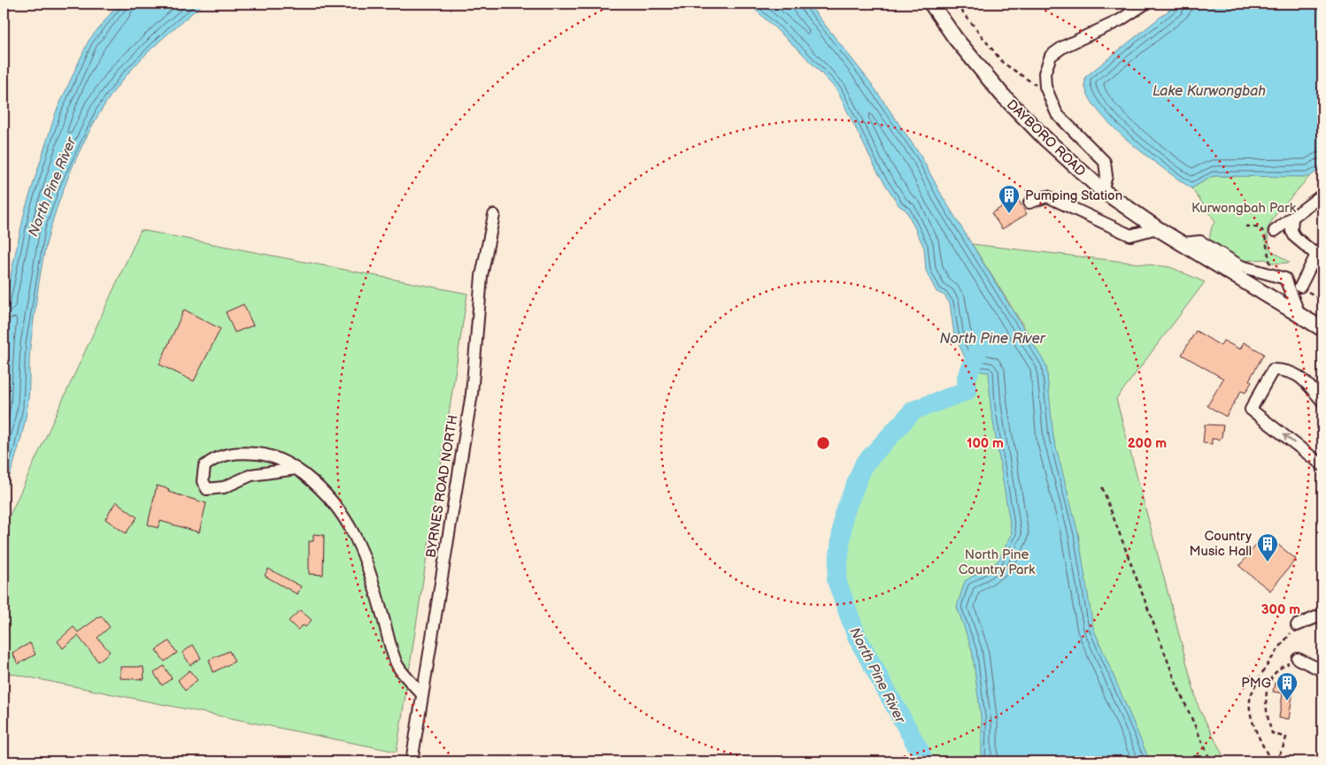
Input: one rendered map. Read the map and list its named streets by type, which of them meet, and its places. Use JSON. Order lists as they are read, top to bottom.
{
  "streets": {
    "main road": ["DAYBORO ROAD"],
    "street": ["BYRNES ROAD NORTH"]
  },
  "water": ["Lake Kurwongbah", "North Pine River"],
  "parks": ["Kurwongbah Park", "North Pine Country Park"],
  "places": {
    "building": ["Pumping Station", "Country Music Hall", "PMG"]
  },
  "rings": ["100 m", "200 m", "300 m"]
}
